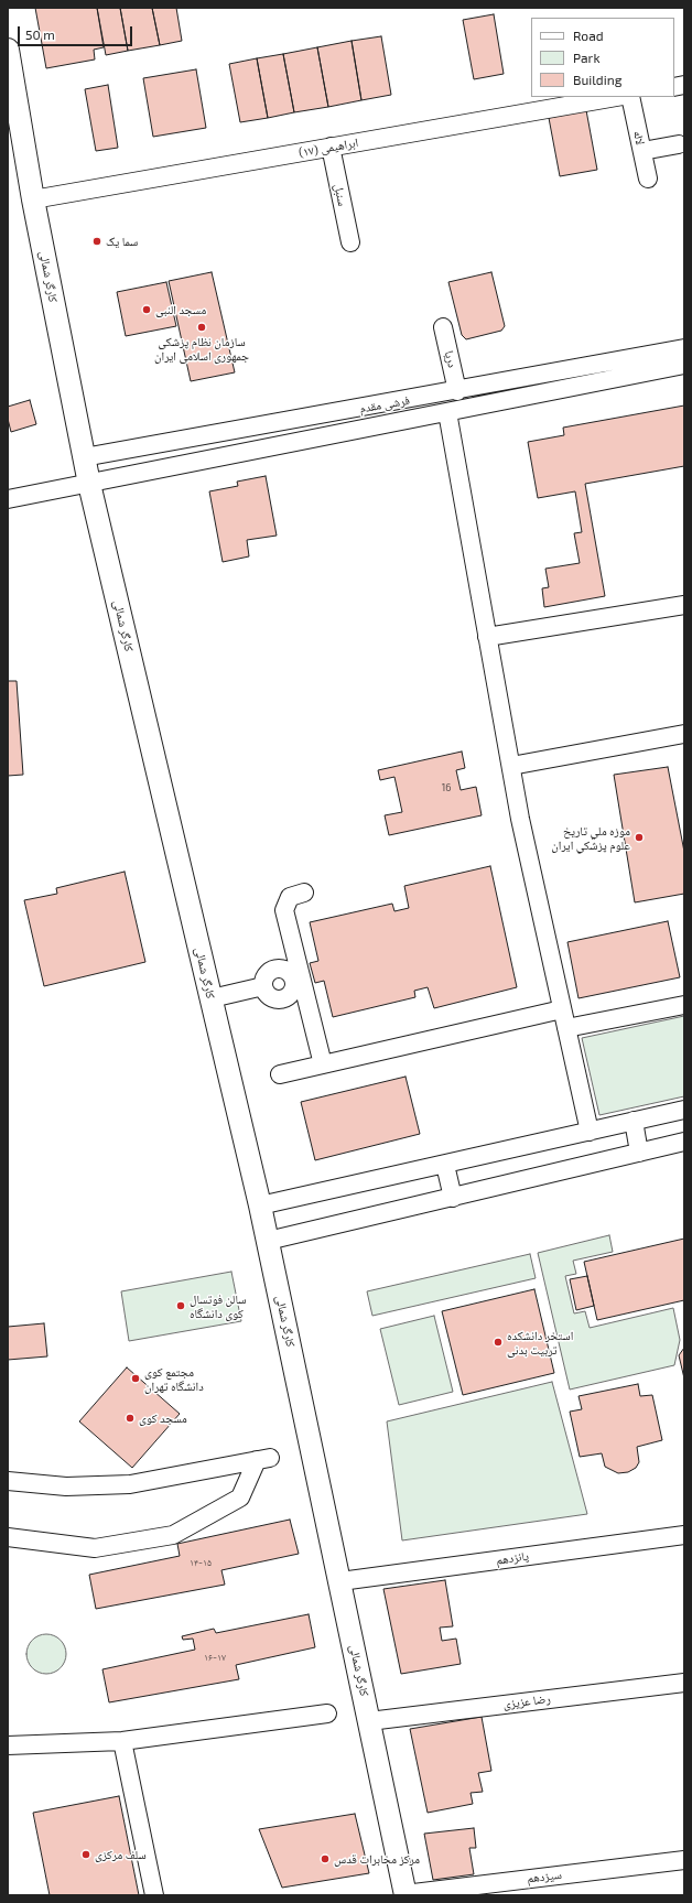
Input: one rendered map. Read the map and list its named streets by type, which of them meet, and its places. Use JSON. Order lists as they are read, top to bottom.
{
  "streets": {
    "main road": ["کارگر شمالی"],
    "street": [
      "لاله",
      "ابراهیمی (۱۷)",
      "سنبل",
      "دریا",
      "فرشی مقدم",
      "پانزدهم",
      "رضا عزیزی",
      "سیزدهم"
    ]
  },
  "crossings": [
    ["ابراهیمی (۱۷)", "سنبل"],
    ["ابراهیمی (۱۷)", "کارگر شمالی"],
    ["کارگر شمالی", "فرشی مقدم"],
    ["کارگر شمالی", "پانزدهم"],
    ["کارگر شمالی", "رضا عزیزی"],
    ["کارگر شمالی", "سیزدهم"],
    ["دریا", "فرشی مقدم"]
  ],
  "places": [
    "سما یک",
    "مسجد النبی",
    "سازمان نظام پزشکی جمهوری اسلامی ایران",
    "موزه ملي تاريخ علوم پزشكي ايران",
    "سالن فوتسال کوی دانشگاه",
    "استخر دانشکده تربیت بدنی",
    "مجتمع کوی دانشگاه تهران",
    "مسجد کوی",
    "سلف مرکزی",
    "مرکز مخابرات قدس"
  ],
  "house_numbers": ["16", "۱۴-۱۵", "۱۶-۱۷"],
  "legend": ["Road", "Park", "Building"],
  "scale_bar": "50 m"
}
